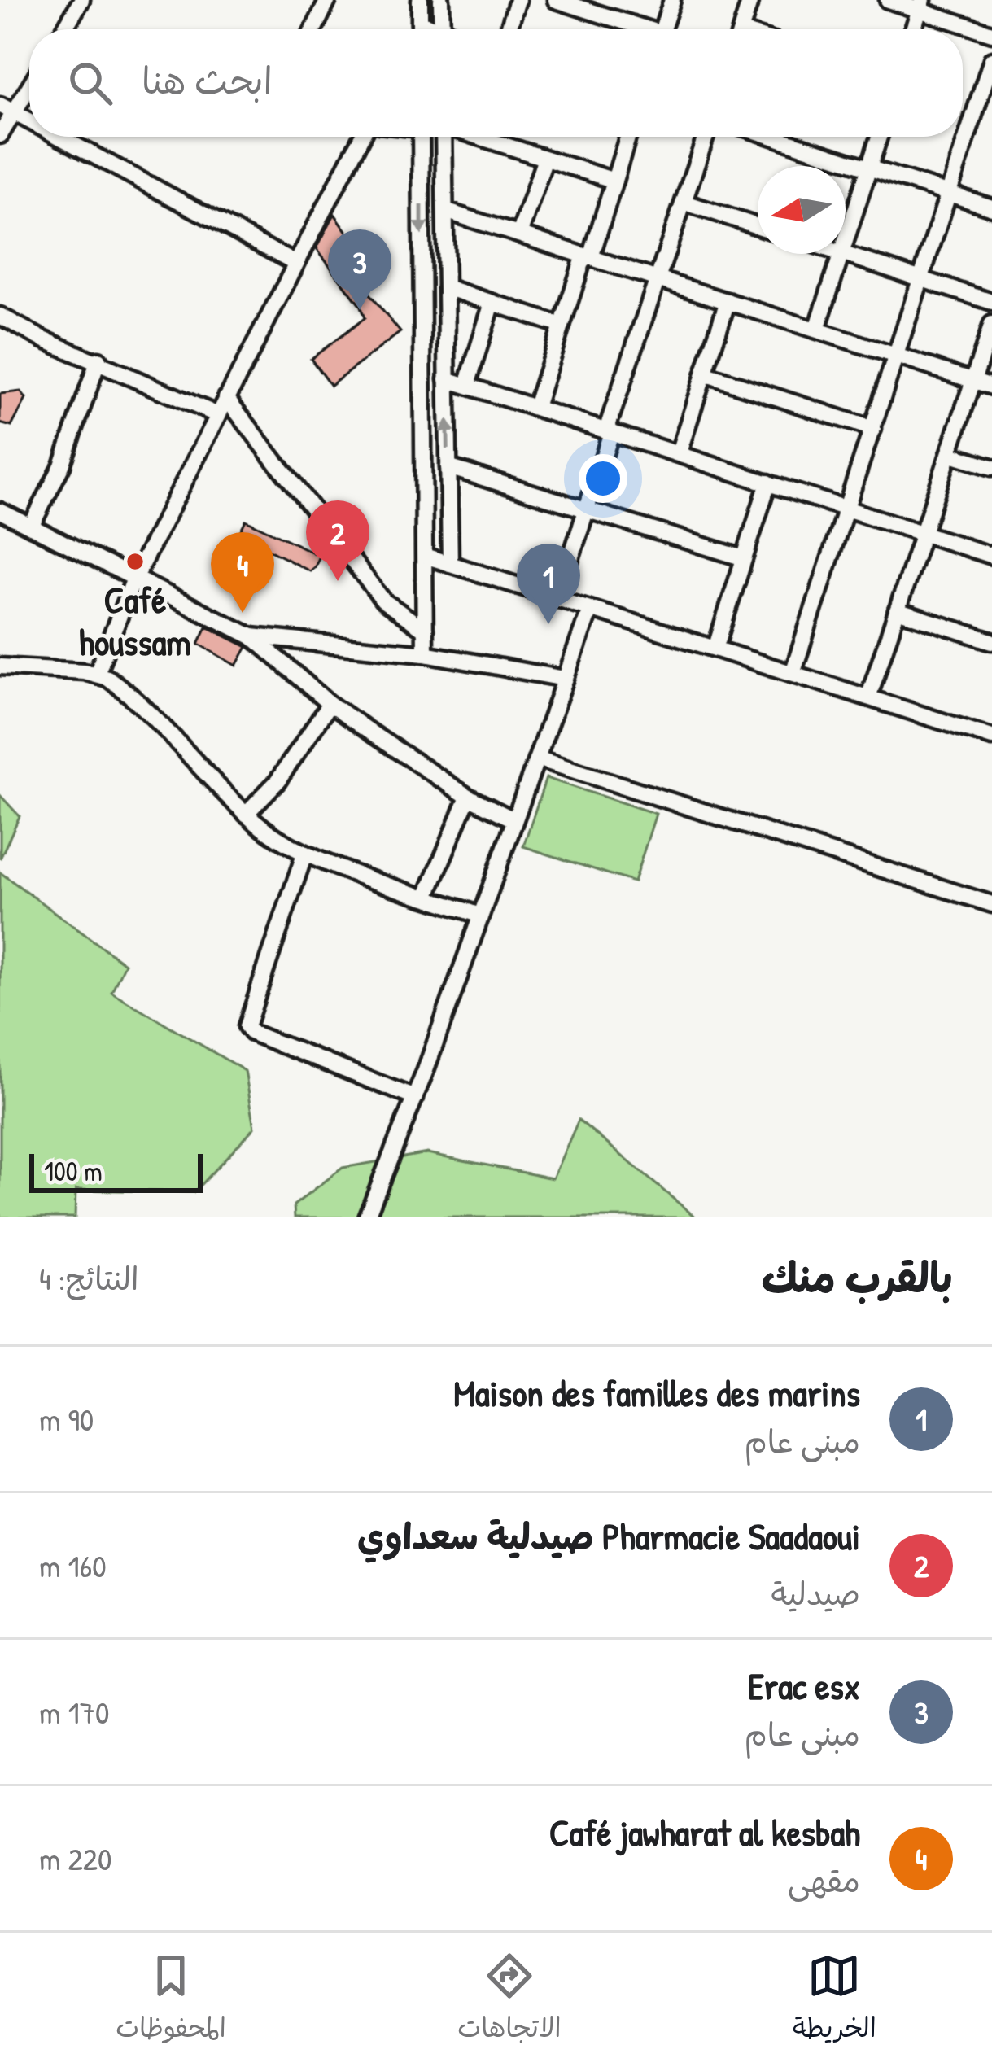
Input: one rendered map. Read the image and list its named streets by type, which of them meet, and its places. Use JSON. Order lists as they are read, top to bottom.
{
  "places": ["Café houssam"],
  "scale_bar": "100 m",
  "north": "left",
  "page": {
    "search": "ابحث هنا",
    "pins": [
      "3",
      "2",
      "4",
      "1"
    ],
    "scale": "100 m",
    "heading": ["بالقرب منك", "النتائج: 4"],
    "list": [
      {
        "mark": "1",
        "name": "Maison des familles des marins",
        "note": "مبنى عام",
        "value": "90 m"
      },
      {
        "mark": "2",
        "name": "Pharmacie Saadaoui صيدلية سعداوي",
        "note": "صيدلية",
        "value": "160 m"
      },
      {
        "mark": "3",
        "name": "Erac esx",
        "note": "مبنى عام",
        "value": "170 m"
      },
      {
        "mark": "4",
        "name": "Café jawharat al kesbah",
        "note": "مقهى",
        "value": "220 m"
      }
    ],
    "nav": ["الخريطة", "الاتجاهات", "المحفوظات"]
  }
}
